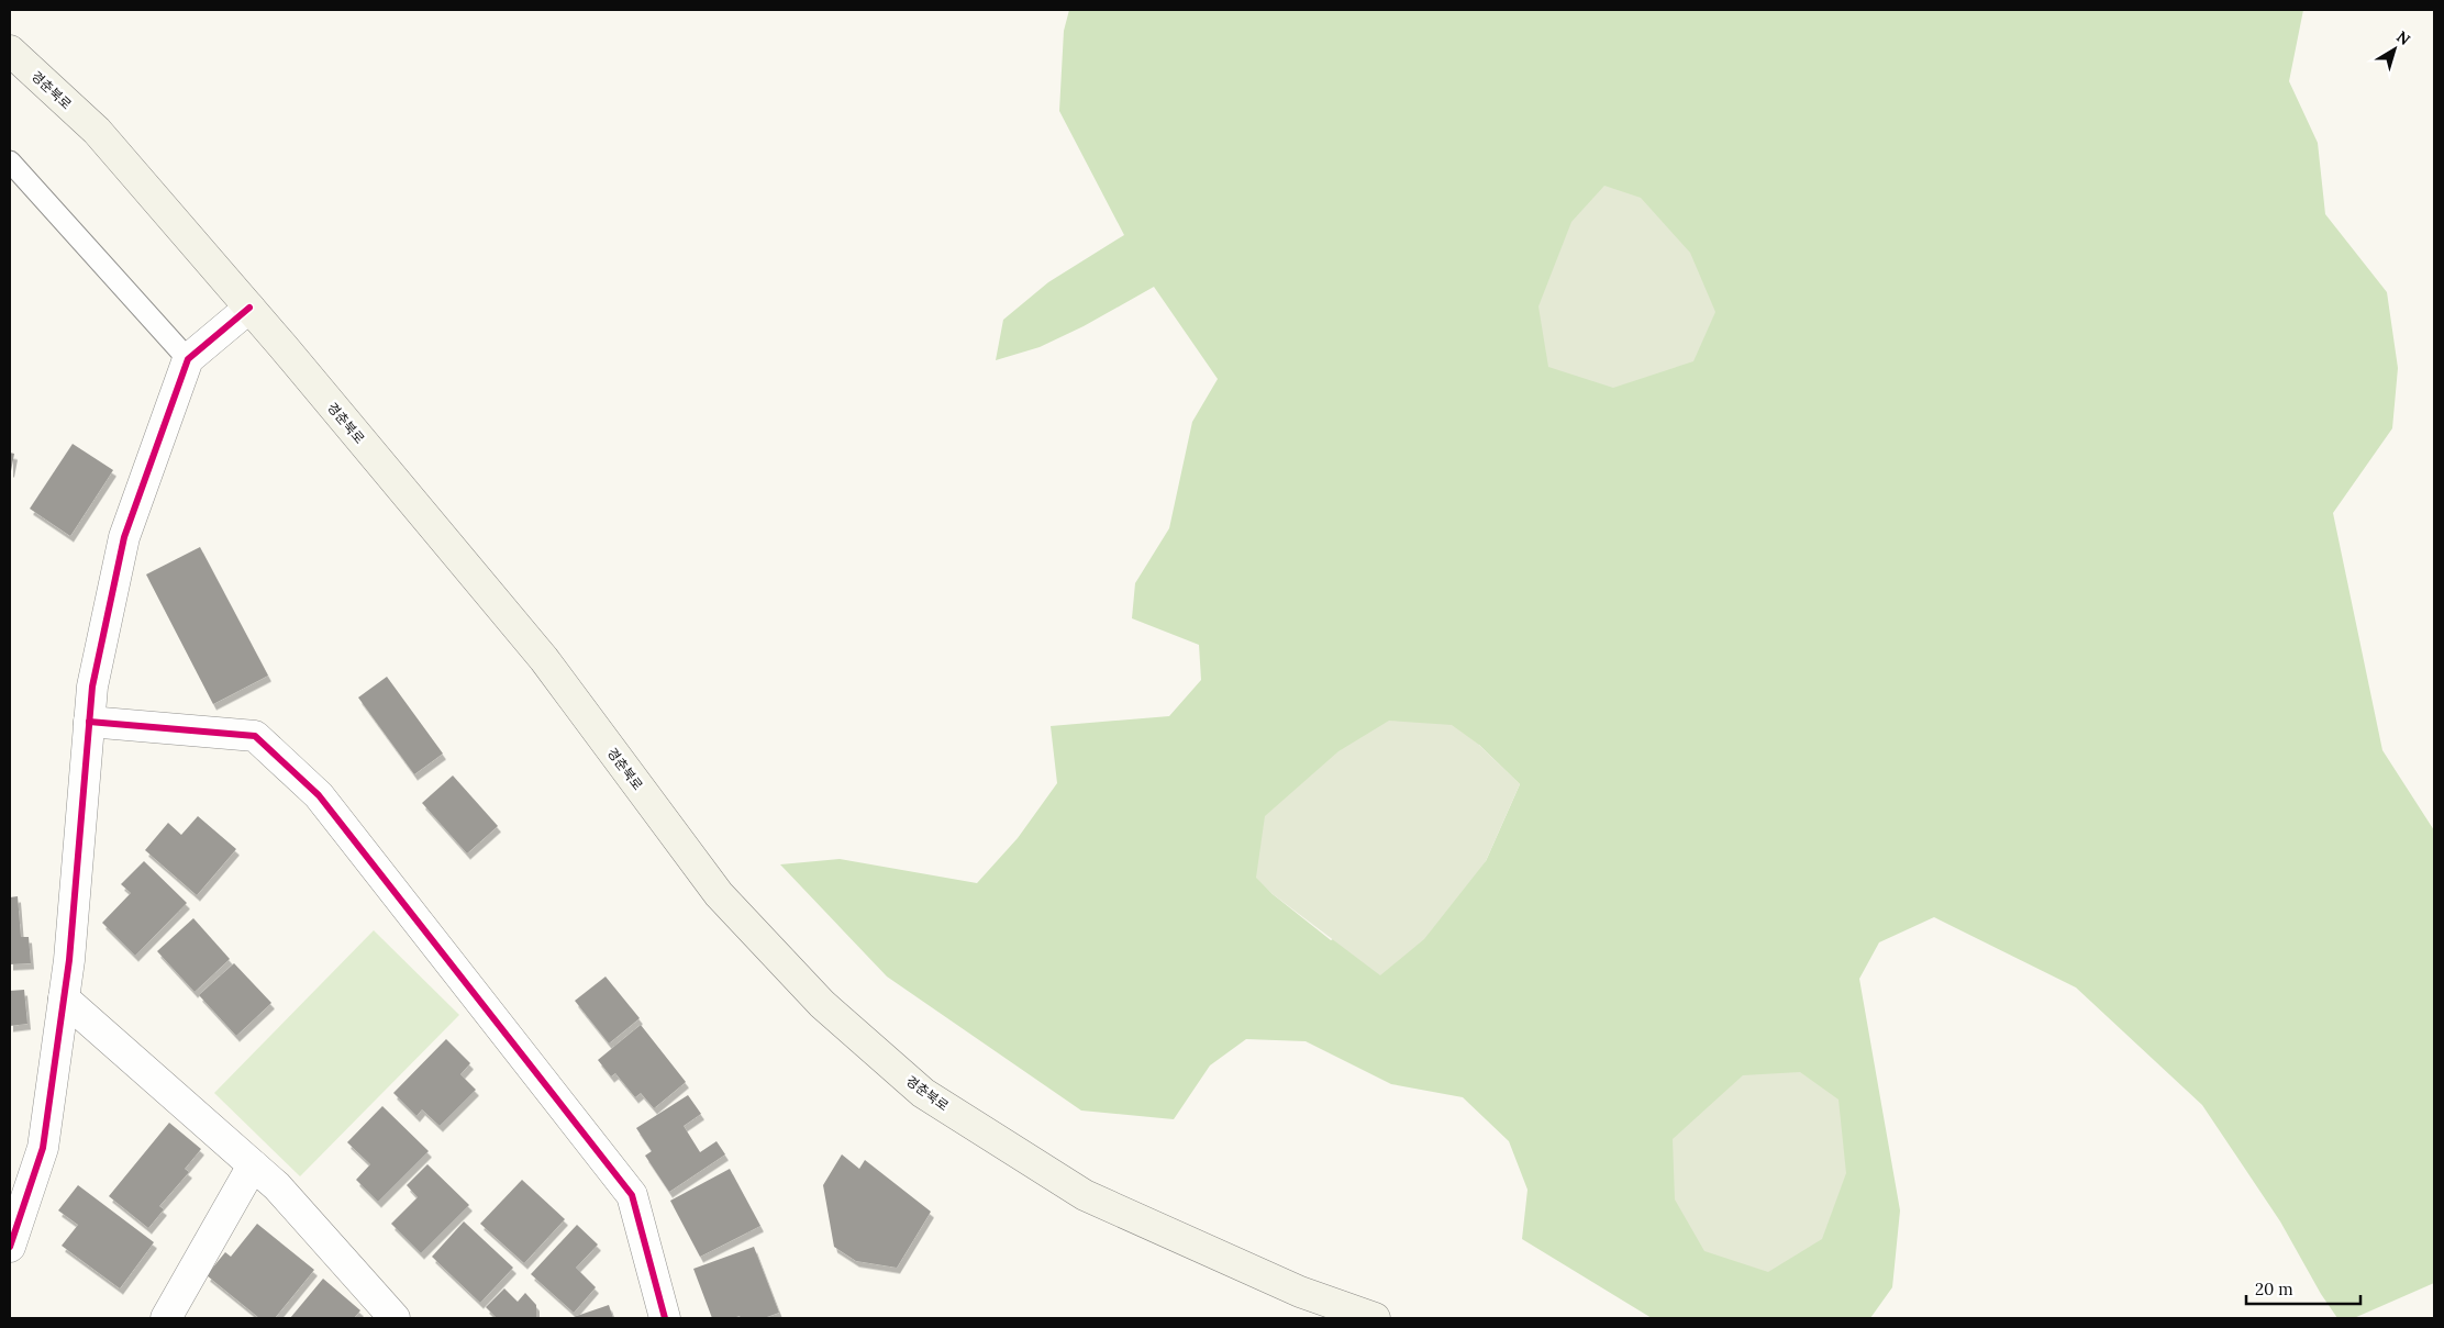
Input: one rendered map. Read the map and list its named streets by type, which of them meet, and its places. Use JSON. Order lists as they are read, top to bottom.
{
  "streets": {
    "main road": ["경춘북로"]
  },
  "scale_bar": "20 m",
  "north": "top right"
}
